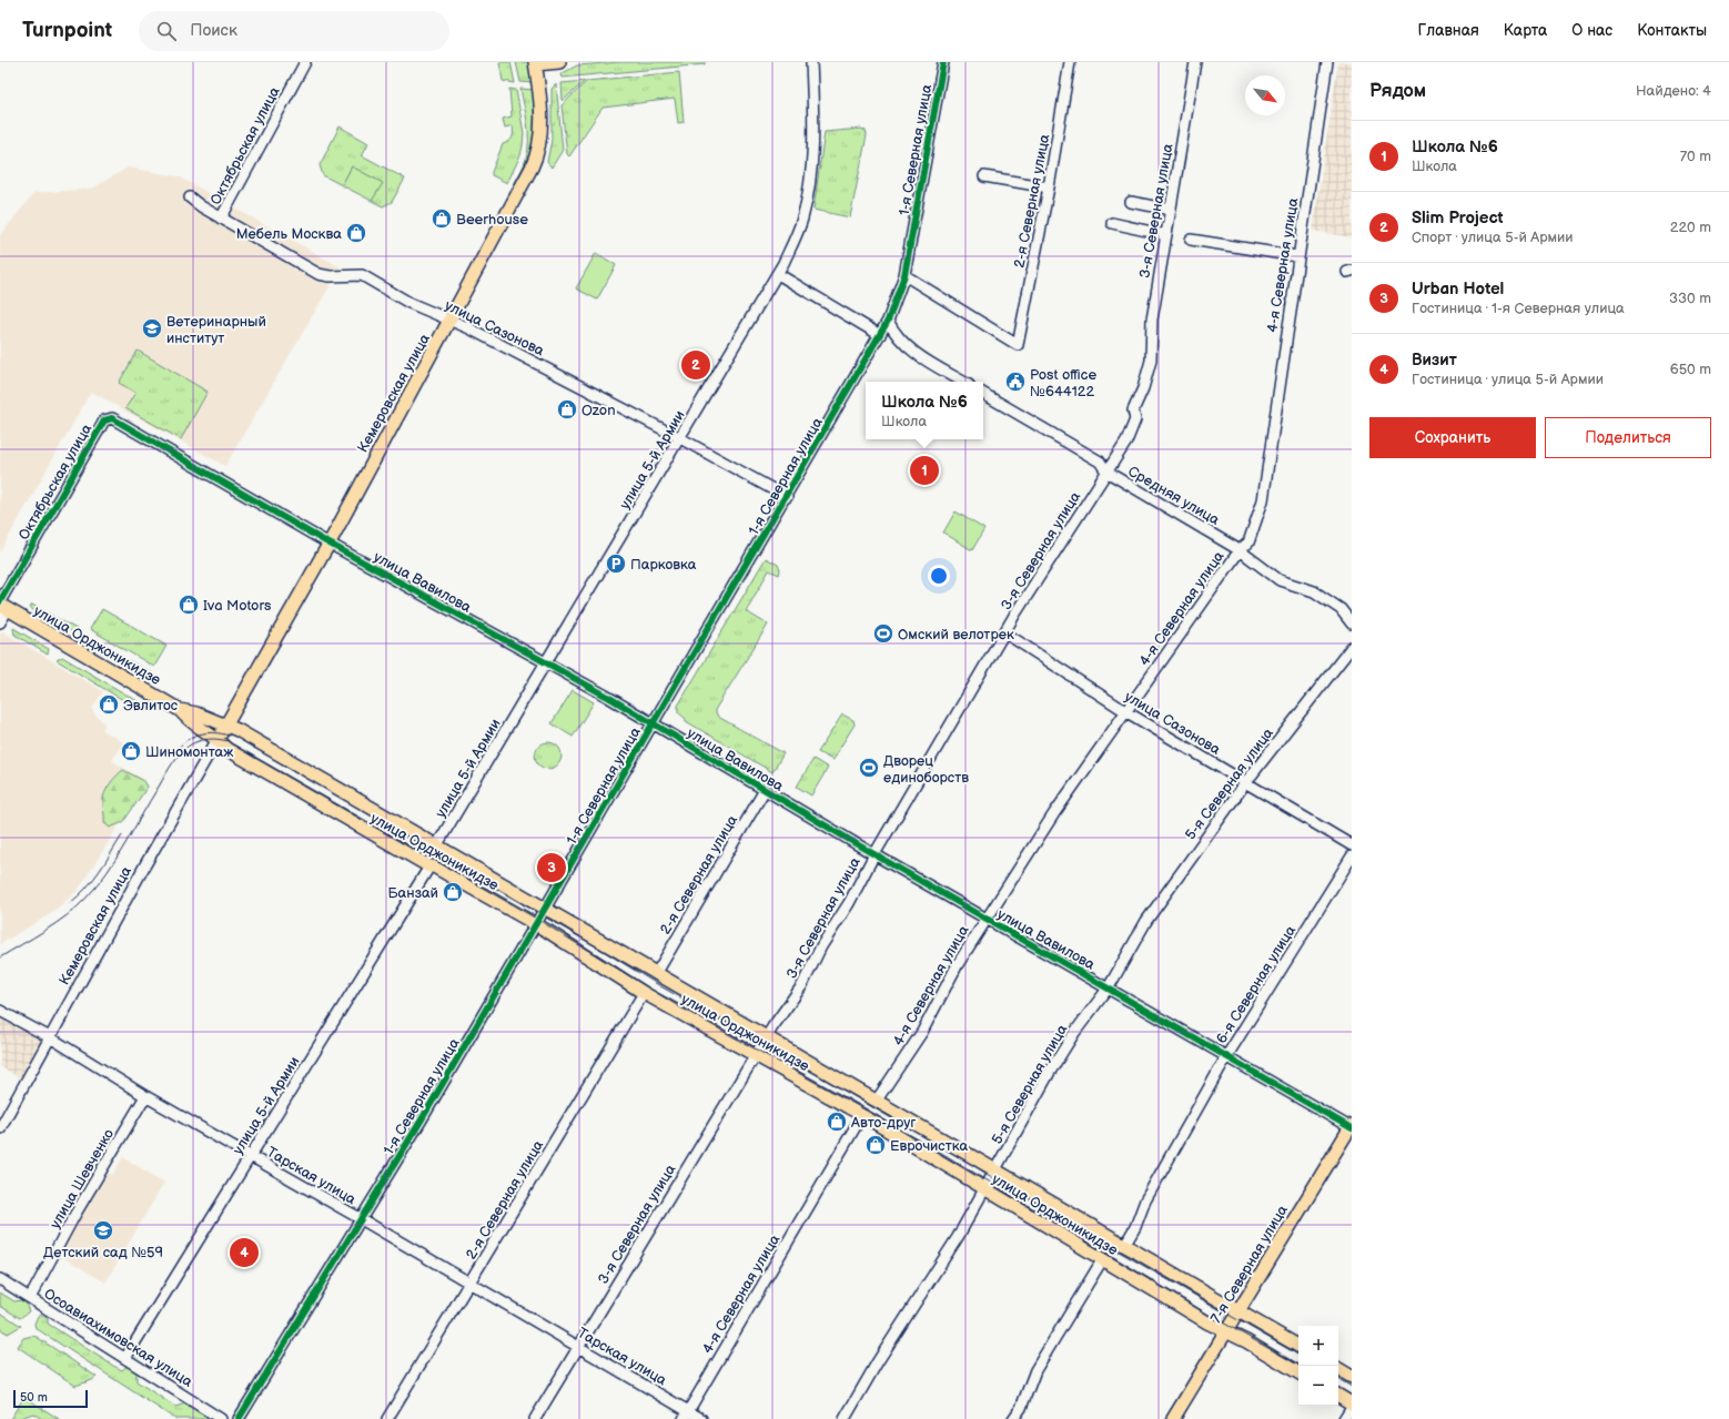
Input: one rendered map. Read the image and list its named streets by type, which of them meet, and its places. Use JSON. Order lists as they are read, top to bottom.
{
  "streets": {
    "main road": ["Кемеровская улица", "улица Орджоникидзе", "7-я Северная улица"],
    "street": [
      "Октябрьская улица",
      "1-я Северная улица",
      "2-я Северная улица",
      "3-я Северная улица",
      "4-я Северная улица",
      "улица Сазонова",
      "улица 5-й Армии",
      "Средняя улица",
      "улица Вавилова",
      "5-я Северная улица",
      "6-я Северная улица",
      "Тарская улица",
      "улица Шевченко",
      "Осоавиахимовская улица"
    ]
  },
  "crossings": [
    ["Октябрьская улица", "улица Сазонова"],
    ["Октябрьская улица", "улица Вавилова"],
    ["Октябрьская улица", "улица Орджоникидзе"],
    ["1-я Северная улица", "2-я Северная улица"],
    ["1-я Северная улица", "улица Сазонова"],
    ["1-я Северная улица", "улица Вавилова"],
    ["1-я Северная улица", "улица Орджоникидзе"],
    ["1-я Северная улица", "Тарская улица"],
    ["2-я Северная улица", "улица Вавилова"],
    ["2-я Северная улица", "улица Орджоникидзе"],
    ["2-я Северная улица", "Тарская улица"],
    ["3-я Северная улица", "улица Сазонова"],
    ["3-я Северная улица", "Средняя улица"],
    ["3-я Северная улица", "улица Вавилова"],
    ["3-я Северная улица", "улица Орджоникидзе"],
    ["3-я Северная улица", "Тарская улица"],
    ["4-я Северная улица", "улица Сазонова"],
    ["4-я Северная улица", "Средняя улица"],
    ["4-я Северная улица", "улица Вавилова"],
    ["4-я Северная улица", "улица Орджоникидзе"],
    ["4-я Северная улица", "Тарская улица"],
    ["улица Сазонова", "Кемеровская улица"],
    ["улица Сазонова", "улица 5-й Армии"],
    ["улица Сазонова", "5-я Северная улица"],
    ["Кемеровская улица", "улица Вавилова"],
    ["Кемеровская улица", "улица Орджоникидзе"],
    ["Кемеровская улица", "Тарская улица"],
    ["улица 5-й Армии", "улица Вавилова"],
    ["улица 5-й Армии", "улица Орджоникидзе"],
    ["улица 5-й Армии", "Тарская улица"],
    ["улица 5-й Армии", "Осоавиахимовская улица"],
    ["улица Вавилова", "5-я Северная улица"],
    ["улица Вавилова", "6-я Северная улица"],
    ["улица Вавилова", "7-я Северная улица"],
    ["улица Орджоникидзе", "5-я Северная улица"],
    ["улица Орджоникидзе", "6-я Северная улица"],
    ["улица Орджоникидзе", "7-я Северная улица"],
    ["Тарская улица", "улица Шевченко"],
    ["улица Шевченко", "Осоавиахимовская улица"]
  ],
  "places": {
    "shop": [
      "Beerhouse",
      "Мебель Москва",
      "Ozon",
      "Iva Motors",
      "Эвлитос",
      "Шиномонтаж",
      "Банзай",
      "Авто-друг",
      "Еврочистка"
    ],
    "school or university": ["Ветеринарный институт", "Детский сад №59"],
    "public building": ["Post office №644122"],
    "parking": ["Парковка"],
    "sports": ["Омский велотрек", "Дворец единоборств"]
  },
  "scale_bar": "50 m",
  "north": "bottom right",
  "page": {
    "header": "Turnpoint",
    "search": "Поиск",
    "nav": [
      "Главная",
      "Карта",
      "О нас",
      "Контакты"
    ],
    "heading": ["Рядом", "Найдено: 4"],
    "list": [
      {
        "mark": "1",
        "name": "Школа №6",
        "note": "Школа",
        "value": "70 m"
      },
      {
        "mark": "2",
        "name": "Slim Project",
        "note": "Спорт · улица 5-й Армии",
        "value": "220 m"
      },
      {
        "mark": "3",
        "name": "Urban Hotel",
        "note": "Гостиница · 1-я Северная улица",
        "value": "330 m"
      },
      {
        "mark": "4",
        "name": "Визит",
        "note": "Гостиница · улица 5-й Армии",
        "value": "650 m"
      }
    ],
    "pins": [
      "2",
      "1",
      "3",
      "4"
    ],
    "popup": ["Школа №6", "Школа"],
    "buttons": ["Сохранить", "Поделиться"],
    "map_buttons": ["+", "−"],
    "scale": "50 m"
  }
}
